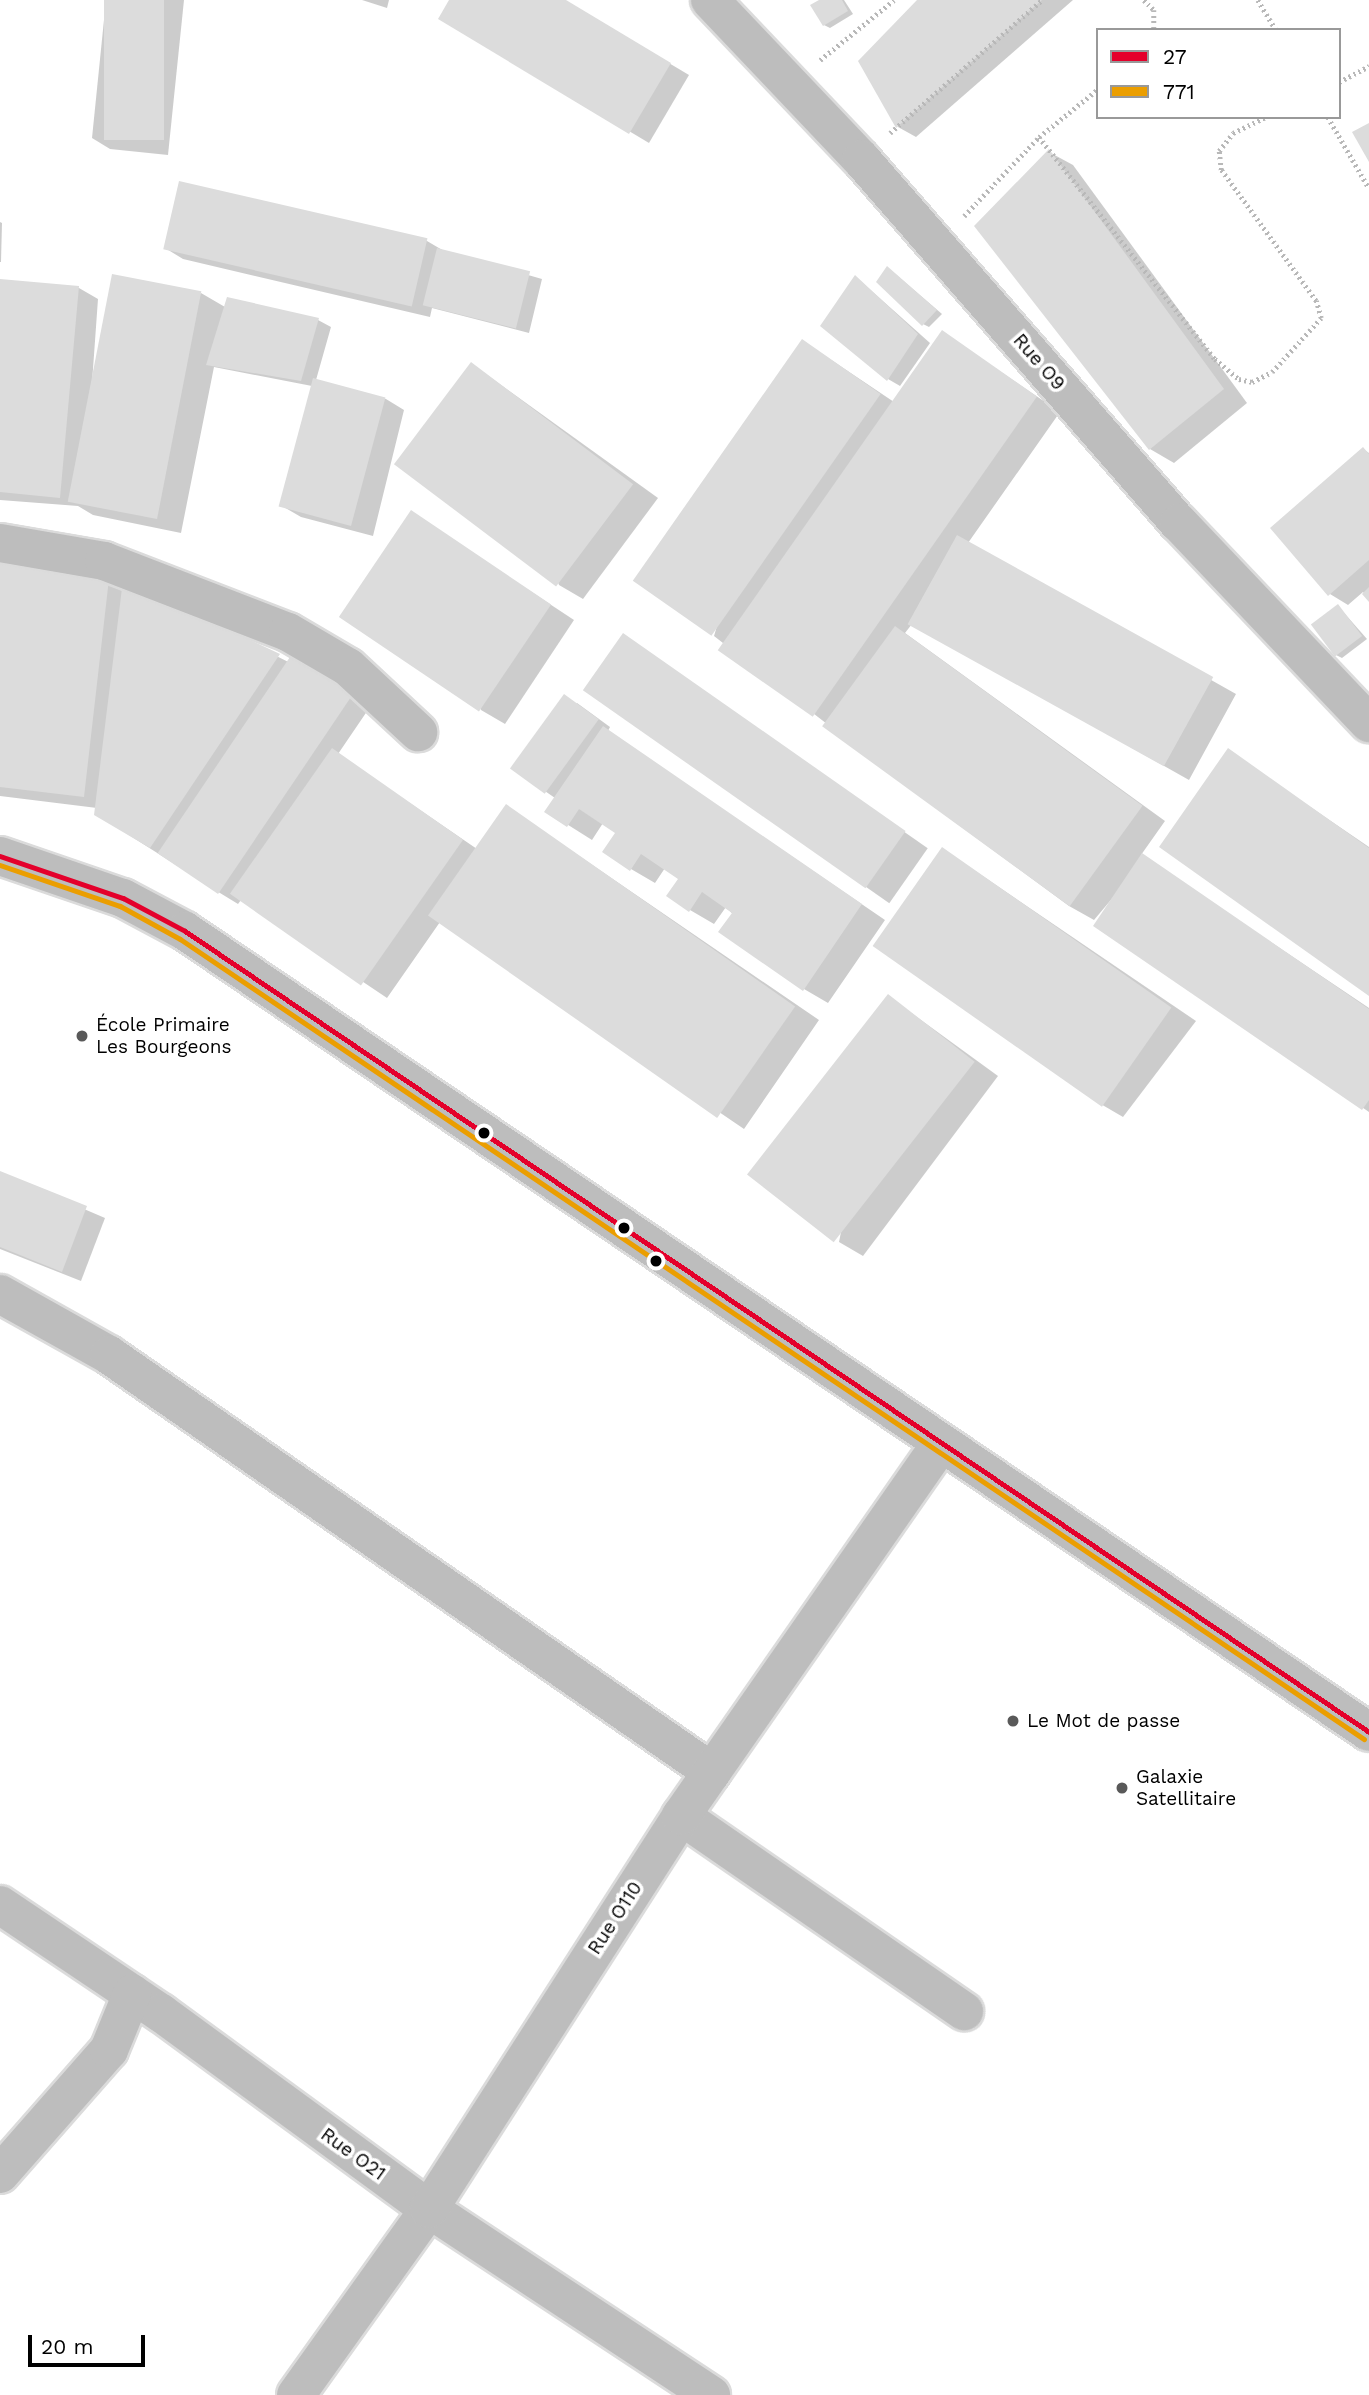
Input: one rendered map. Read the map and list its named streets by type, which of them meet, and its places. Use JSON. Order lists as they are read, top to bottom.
{
  "streets": {
    "street": ["Rue O9", "Rue O110", "Rue O21"]
  },
  "crossings": [
    ["Rue O110", "Rue O21"]
  ],
  "places": ["École Primaire Les Bourgeons", "Le Mot de passe", "Galaxie Satellitaire"],
  "lines": ["transit line 27", "transit line 771"],
  "legend": ["27", "771"],
  "scale_bar": "20 m"
}
